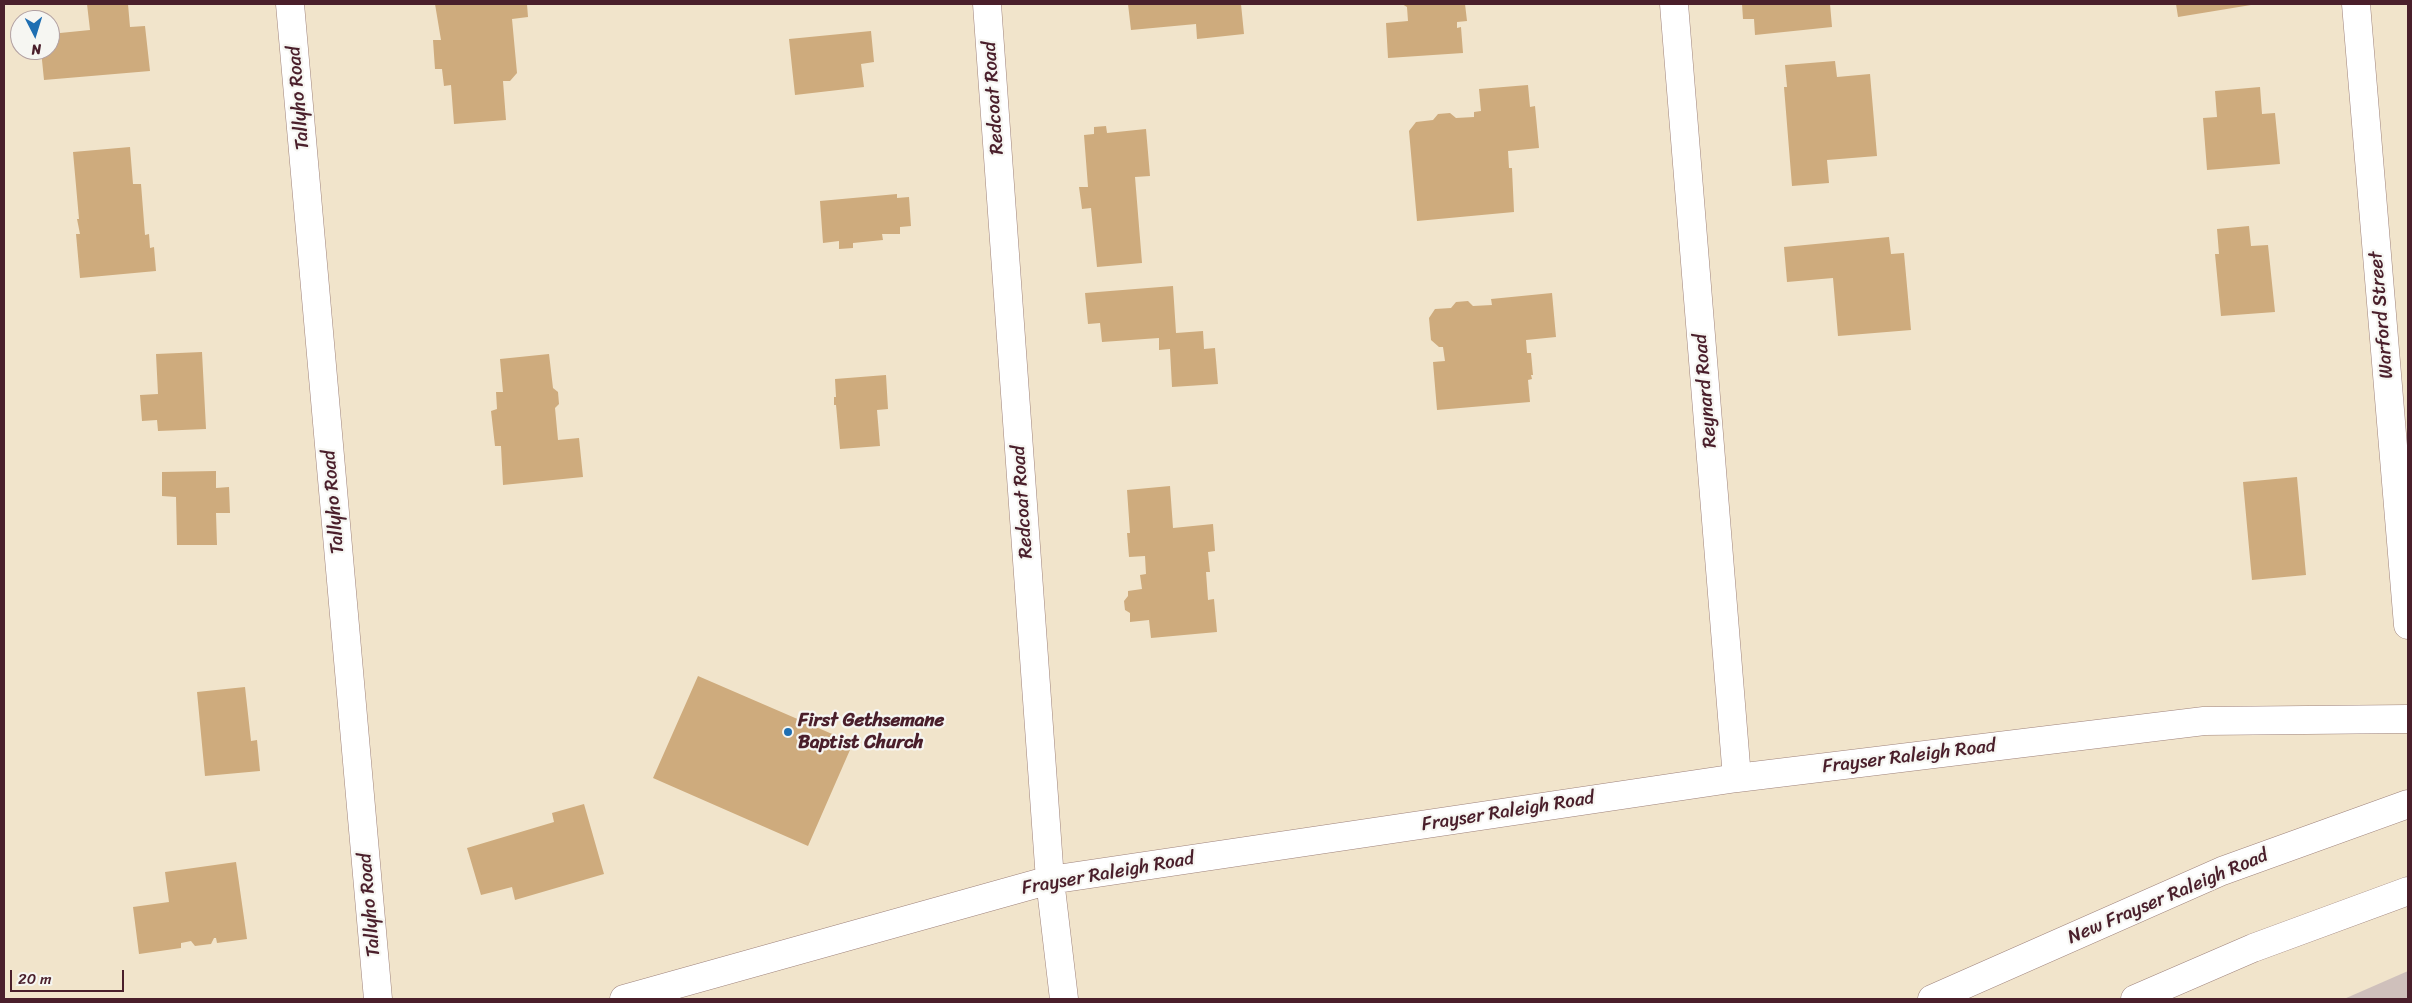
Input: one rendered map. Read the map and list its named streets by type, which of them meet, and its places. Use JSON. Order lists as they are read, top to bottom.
{
  "streets": {
    "street": [
      "Tallyho Road",
      "Redcoat Road",
      "Warford Street",
      "Reynard Road",
      "Frayser Raleigh Road",
      "New Frayser Raleigh Road"
    ]
  },
  "crossings": [
    ["Redcoat Road", "Frayser Raleigh Road"],
    ["Reynard Road", "Frayser Raleigh Road"]
  ],
  "places": ["First Gethsemane Baptist Church"],
  "scale_bar": "20 m",
  "north": "bottom"
}
